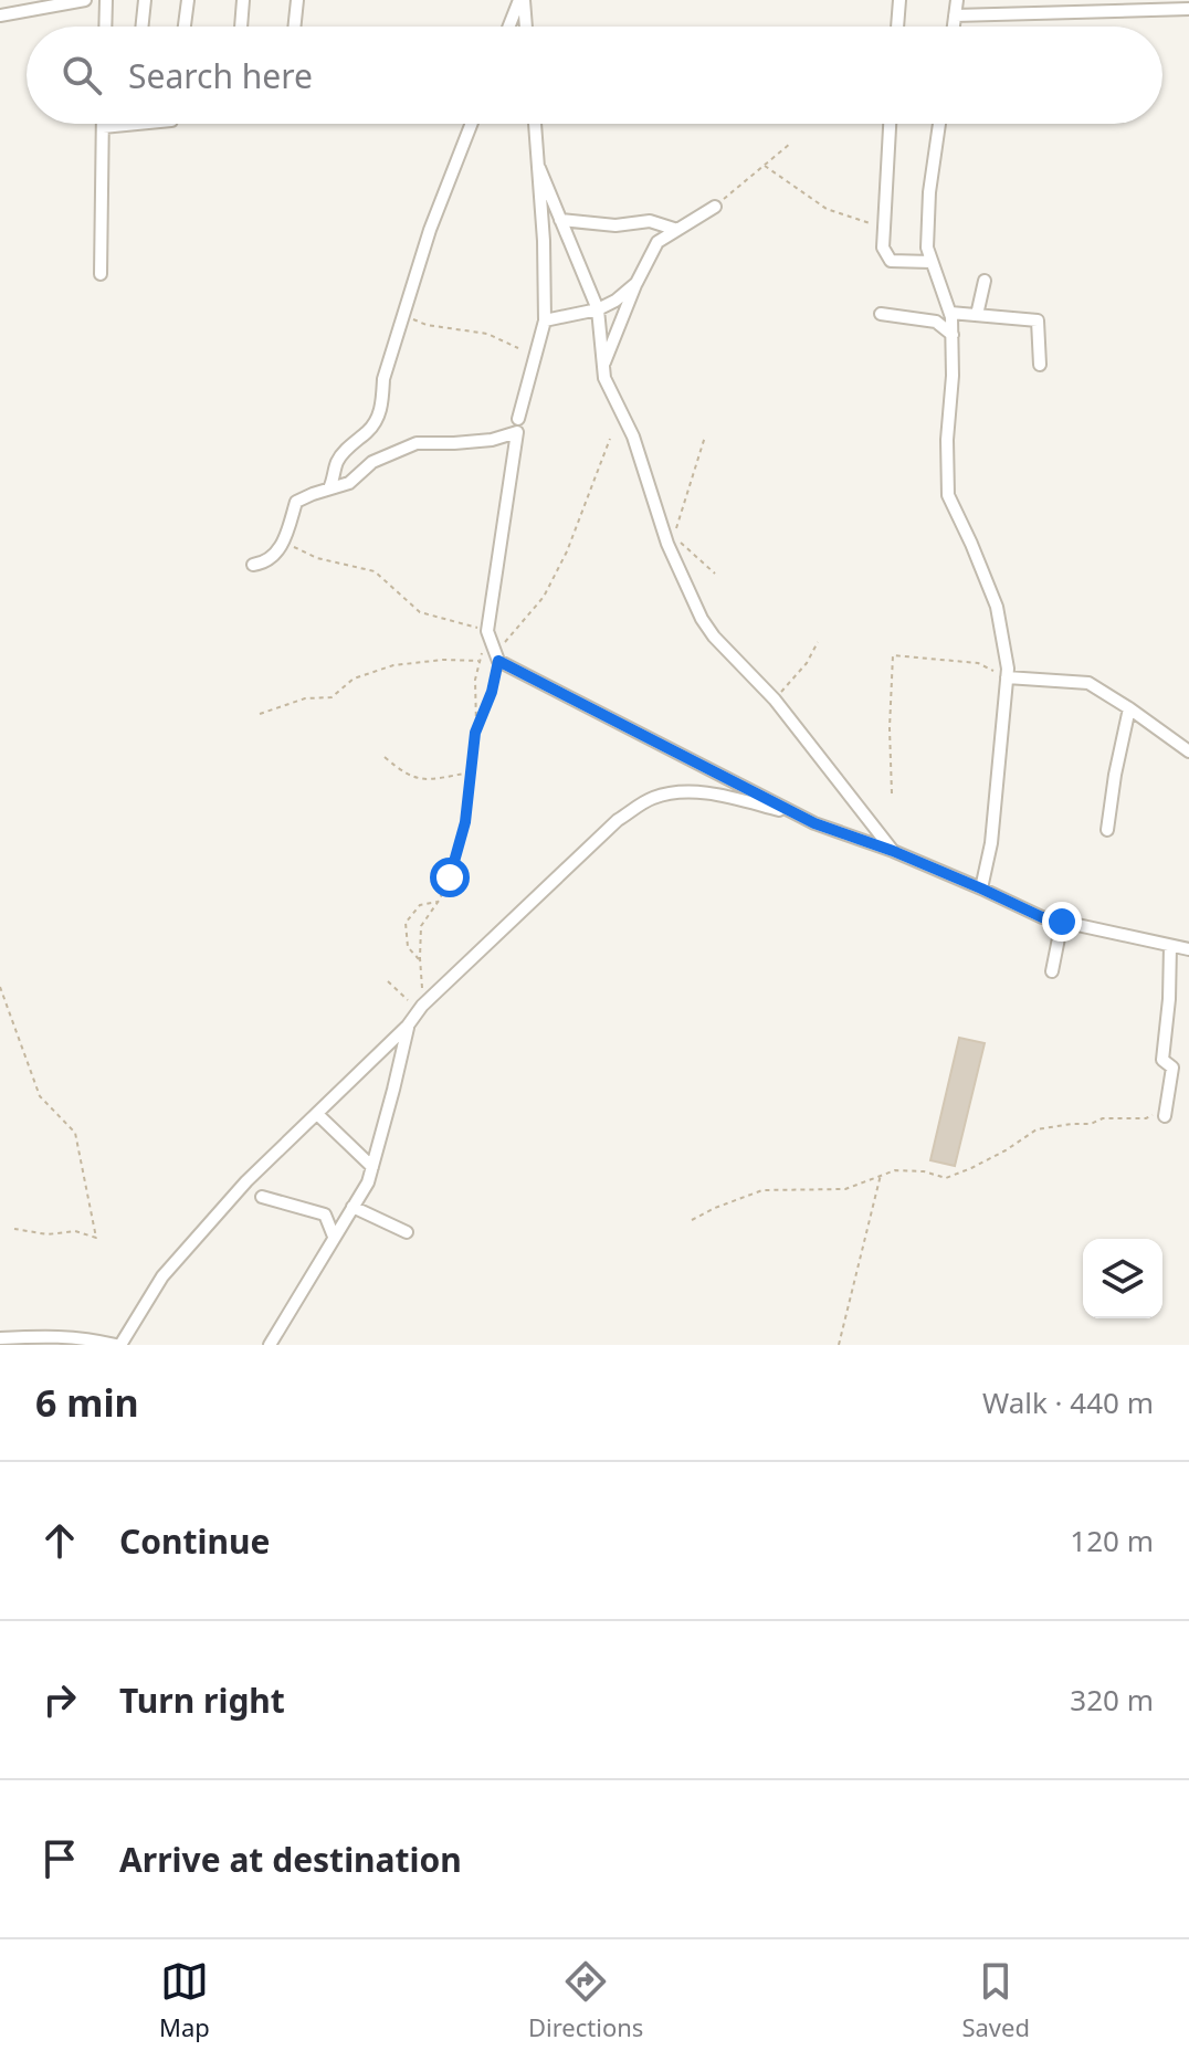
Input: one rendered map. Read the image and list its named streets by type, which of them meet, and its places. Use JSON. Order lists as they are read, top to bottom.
{
  "page": {
    "search": "Search here",
    "heading": ["6 min", "Walk · 440 m"],
    "list": [
      ["Continue", "120 m"],
      ["Turn right", "320 m"],
      "Arrive at destination"
    ],
    "nav": ["Map", "Directions", "Saved"]
  }
}
